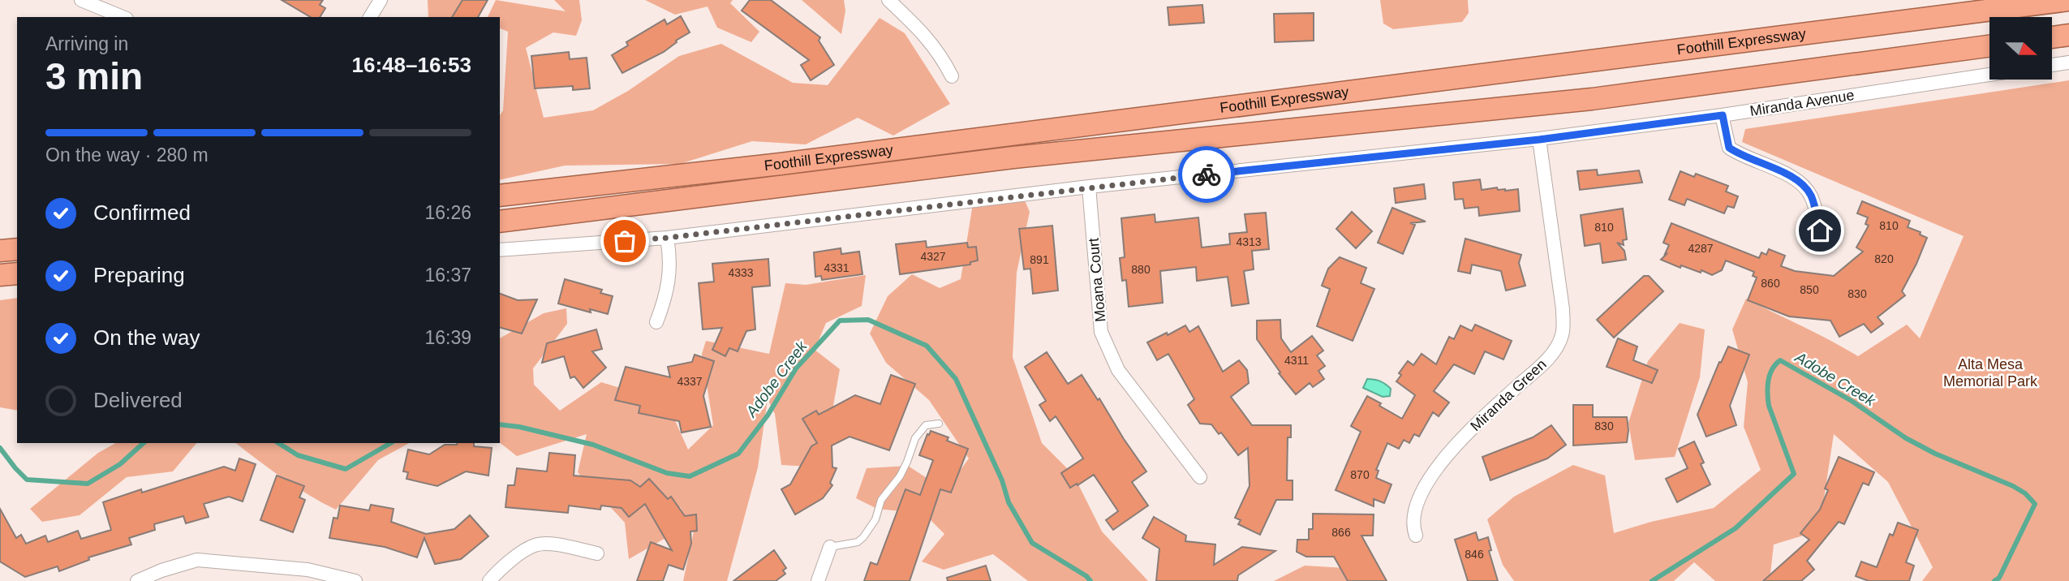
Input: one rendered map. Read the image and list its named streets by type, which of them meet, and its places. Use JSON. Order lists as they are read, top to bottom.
{
  "streets": {
    "highway": ["Foothill Expressway"],
    "street": ["Miranda Avenue", "Moana Court", "Miranda Green"]
  },
  "crossings": [
    ["Miranda Avenue", "Moana Court"],
    ["Miranda Avenue", "Miranda Green"]
  ],
  "water": ["Adobe Creek"],
  "parks": ["Alta Mesa Memorial Park"],
  "house_numbers": [
    "810",
    "810",
    "4313",
    "4287",
    "4327",
    "820",
    "891",
    "4331",
    "880",
    "4333",
    "860",
    "850",
    "830",
    "4311",
    "4337",
    "830",
    "870",
    "866",
    "846"
  ],
  "north": "right",
  "page": {
    "heading": ["3 min", "Arriving in", "16:48–16:53"],
    "bar": "On the way · 280 m",
    "list": [
      ["Confirmed", "16:26"],
      ["Preparing", "16:37"],
      ["On the way", "16:39"],
      "Delivered"
    ]
  }
}
